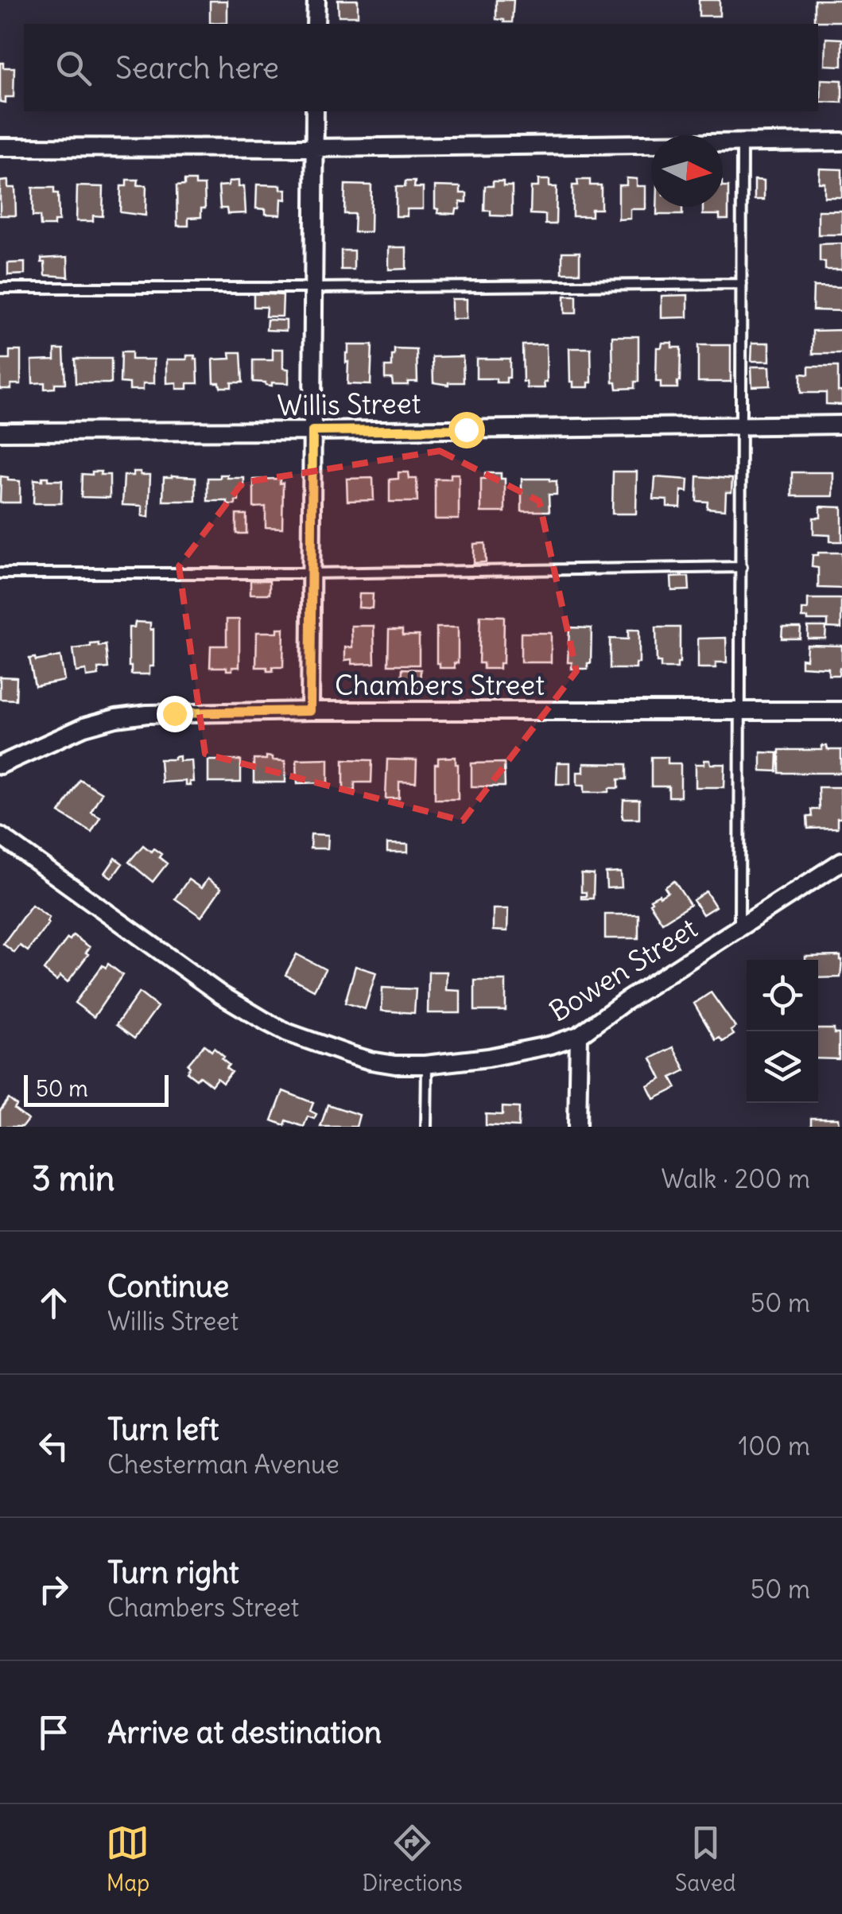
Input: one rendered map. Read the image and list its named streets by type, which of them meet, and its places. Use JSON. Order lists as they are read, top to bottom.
{
  "streets": {
    "street": ["Willis Street", "Chambers Street", "Bowen Street"]
  },
  "scale_bar": "50 m",
  "north": "right",
  "page": {
    "search": "Search here",
    "scale": "50 m",
    "heading": ["3 min", "Walk · 200 m"],
    "list": [
      ["Continue", "Willis Street", "50 m"],
      ["Turn left", "Chesterman Avenue", "100 m"],
      ["Turn right", "Chambers Street", "50 m"],
      "Arrive at destination"
    ],
    "nav": ["Map", "Directions", "Saved"]
  }
}
